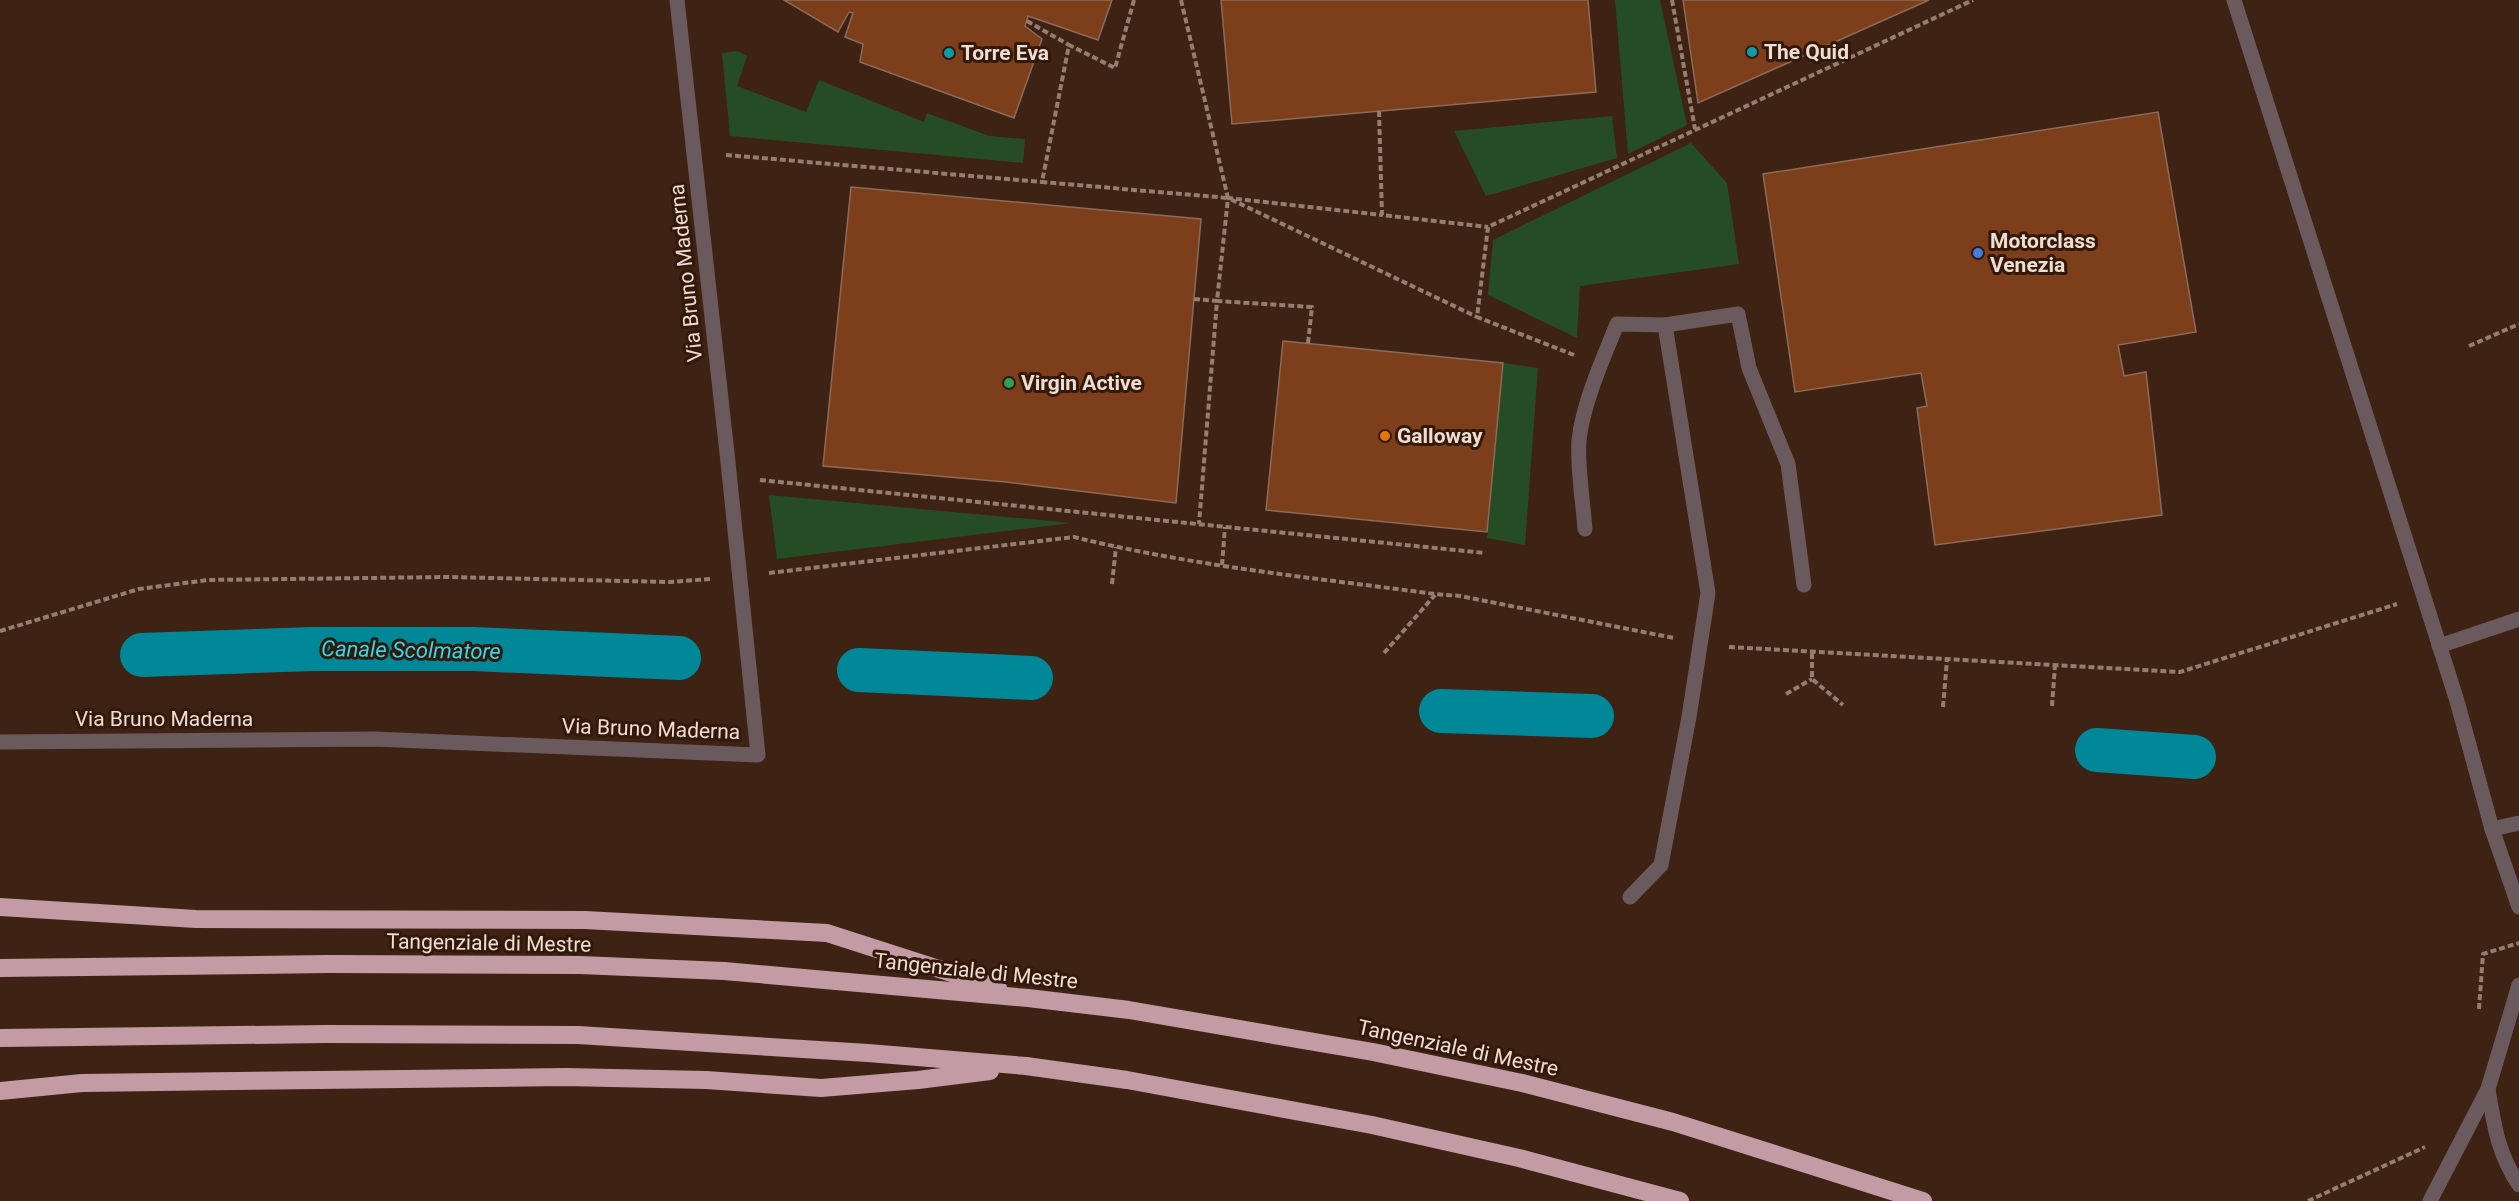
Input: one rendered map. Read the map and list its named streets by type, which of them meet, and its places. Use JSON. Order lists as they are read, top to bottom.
{
  "streets": {
    "highway": ["Tangenziale di Mestre"],
    "street": ["Via Bruno Maderna"]
  },
  "water": ["Canale Scolmatore"],
  "places": [
    "The Quid",
    "Torre Eva",
    "Motorclass Venezia",
    "Virgin Active",
    "Galloway"
  ]
}
